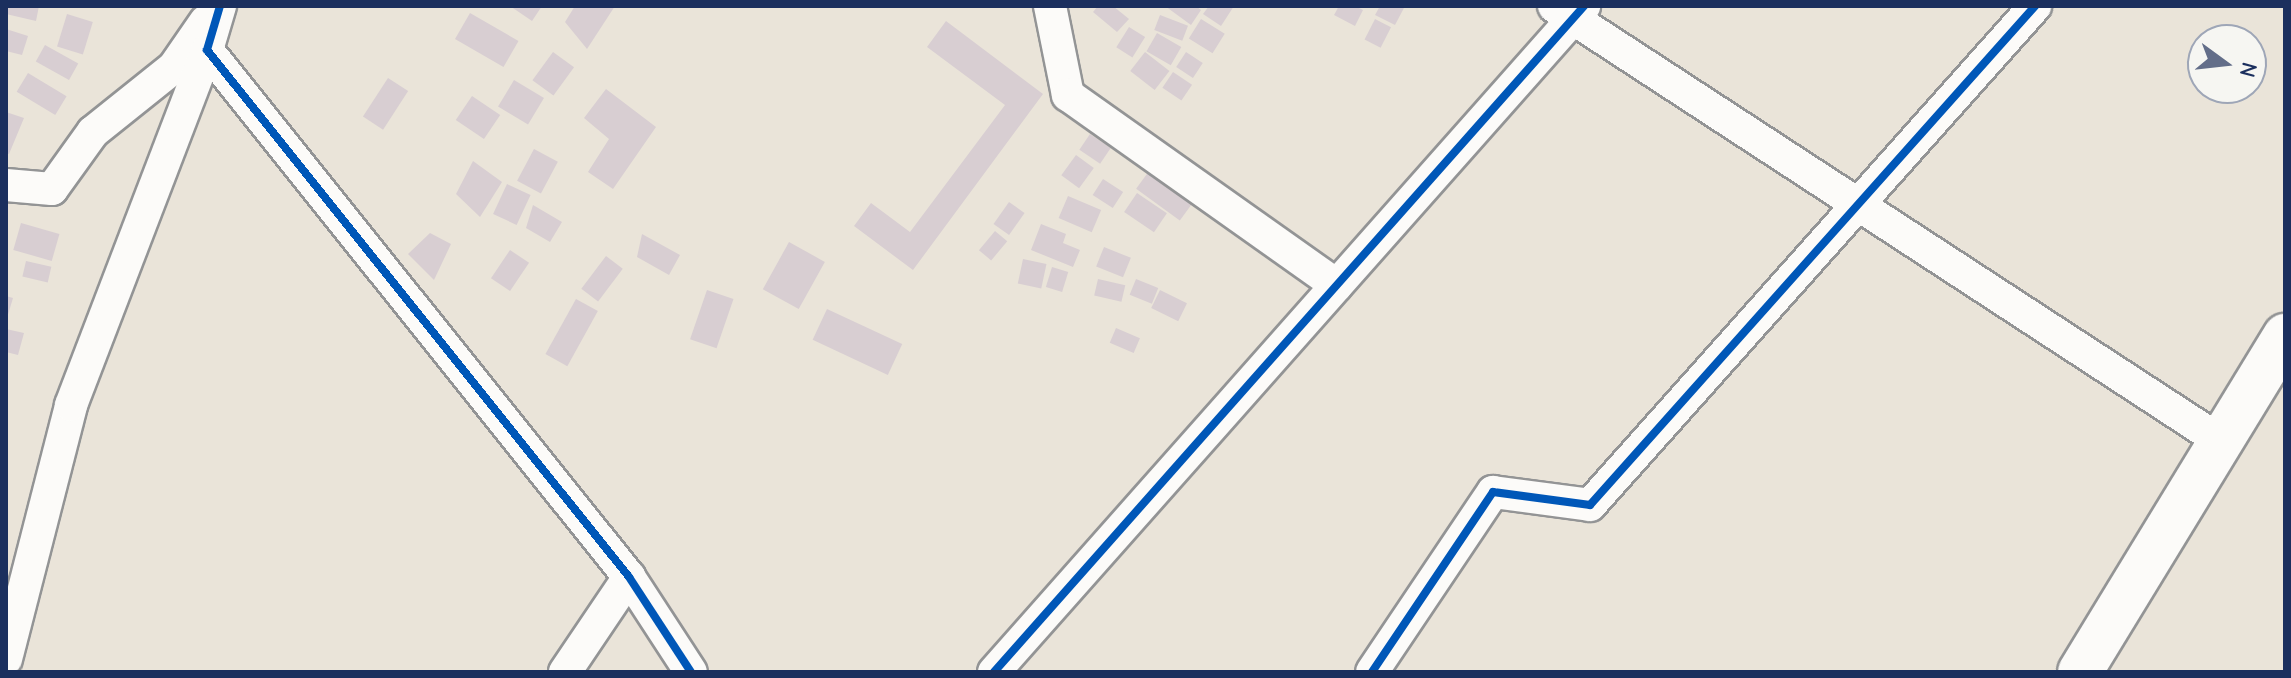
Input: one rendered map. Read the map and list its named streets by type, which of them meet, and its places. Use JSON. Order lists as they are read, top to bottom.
{
  "north": "right"
}
